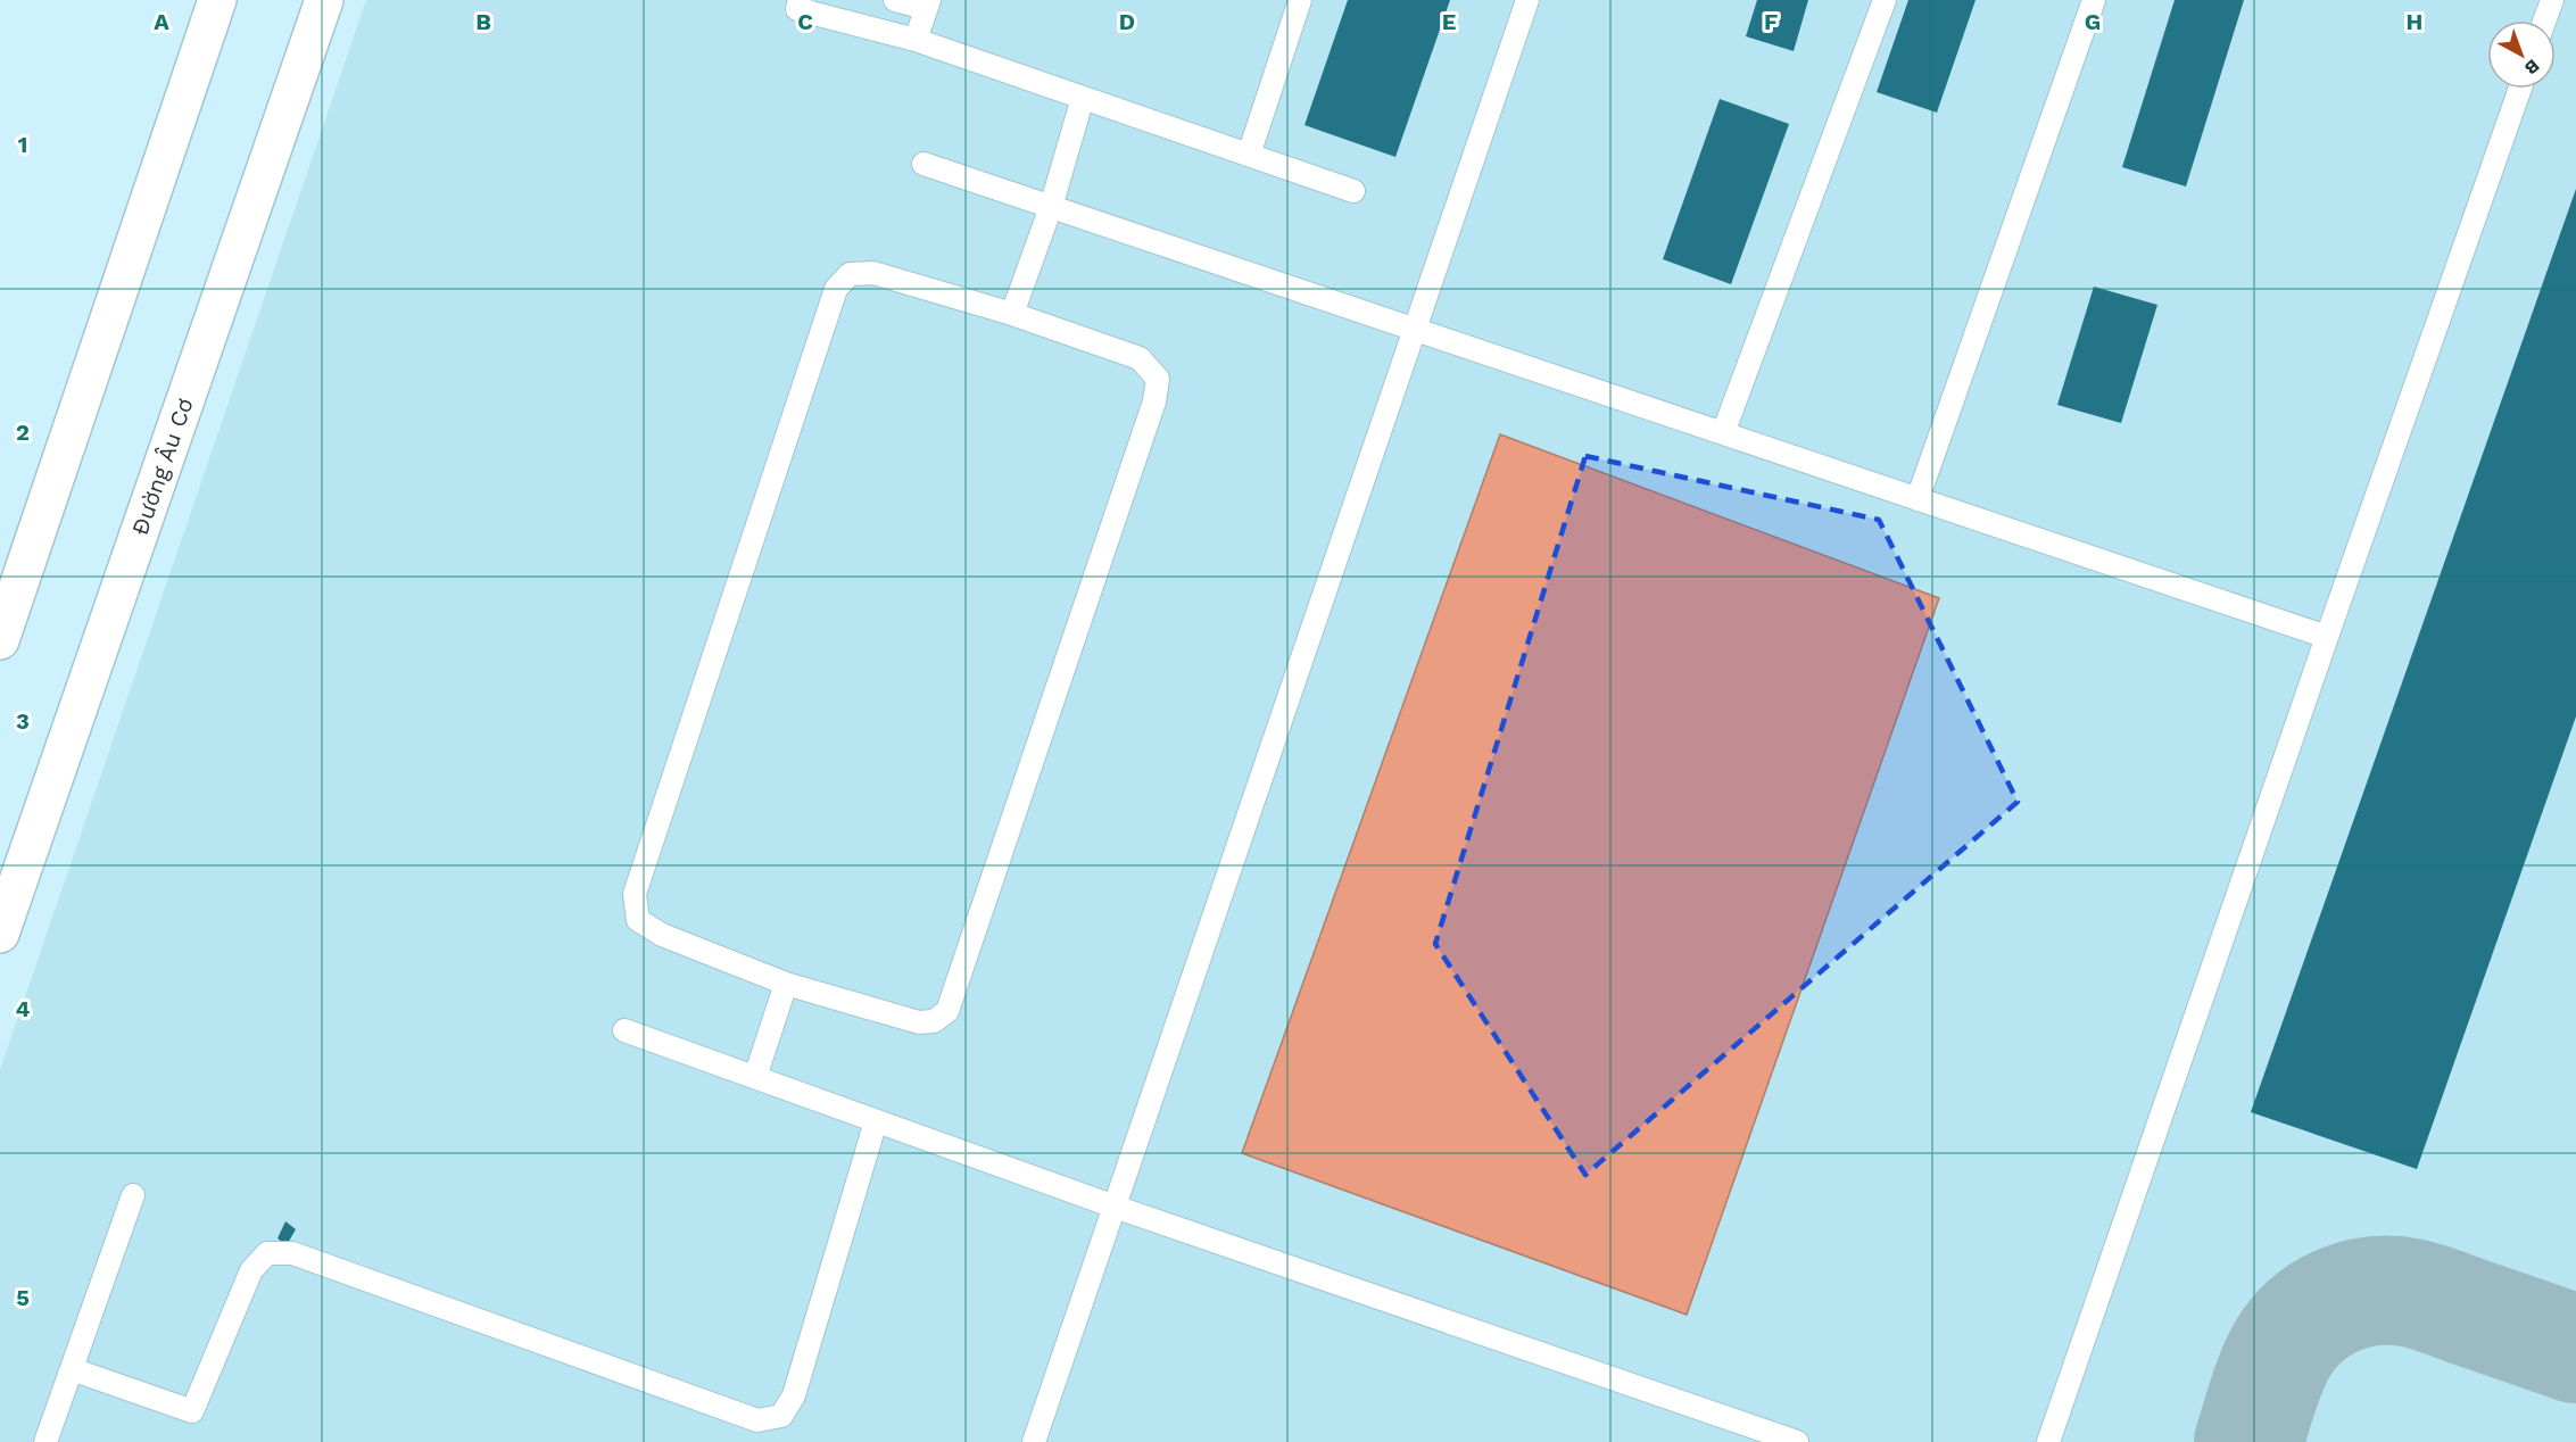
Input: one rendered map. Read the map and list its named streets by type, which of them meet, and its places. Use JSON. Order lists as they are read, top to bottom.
{
  "streets": {
    "street": ["Đường Âu Cơ"]
  },
  "north": "bottom right",
  "grid": {
    "columns": [
      "A",
      "B",
      "C",
      "D",
      "E",
      "F",
      "G",
      "H"
    ],
    "rows": [
      "1",
      "2",
      "3",
      "4",
      "5"
    ]
  }
}
